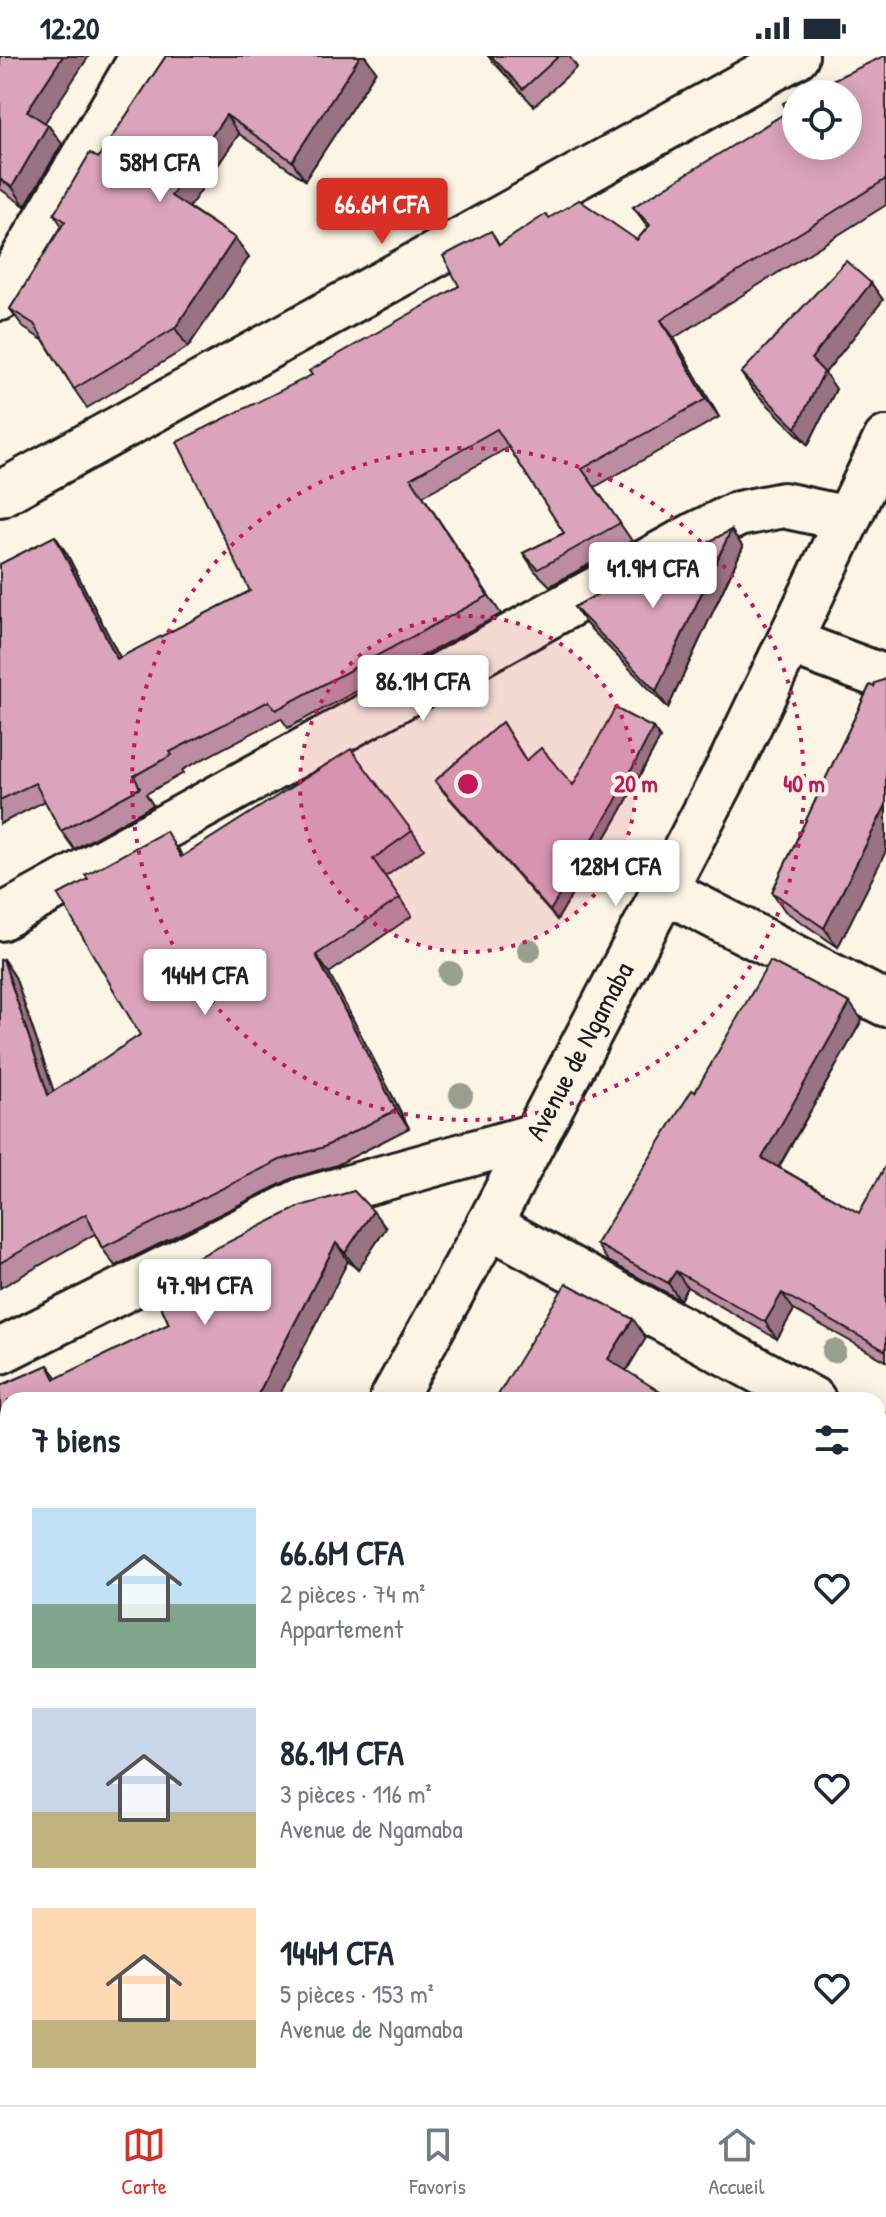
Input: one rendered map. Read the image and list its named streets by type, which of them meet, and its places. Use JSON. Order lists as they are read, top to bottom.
{
  "streets": {
    "street": ["Avenue de Ngamaba"]
  },
  "page": {
    "status": "12:20",
    "price": [
      "58M CFA",
      "66.6M CFA",
      "41.9M CFA",
      "86.1M CFA",
      "128M CFA",
      "144M CFA",
      "47.9M CFA"
    ],
    "heading": "7 biens",
    "list": [
      {
        "name": "66.6M CFA",
        "note": "2 pièces · 74 m² · Appartement"
      },
      {
        "name": "86.1M CFA",
        "note": "3 pièces · 116 m² · Avenue de Ngamaba"
      },
      {
        "name": "144M CFA",
        "note": "5 pièces · 153 m² · Avenue de Ngamaba"
      }
    ],
    "tabs": ["Carte", "Favoris", "Accueil"]
  },
  "rings": ["20 m", "40 m"]
}
